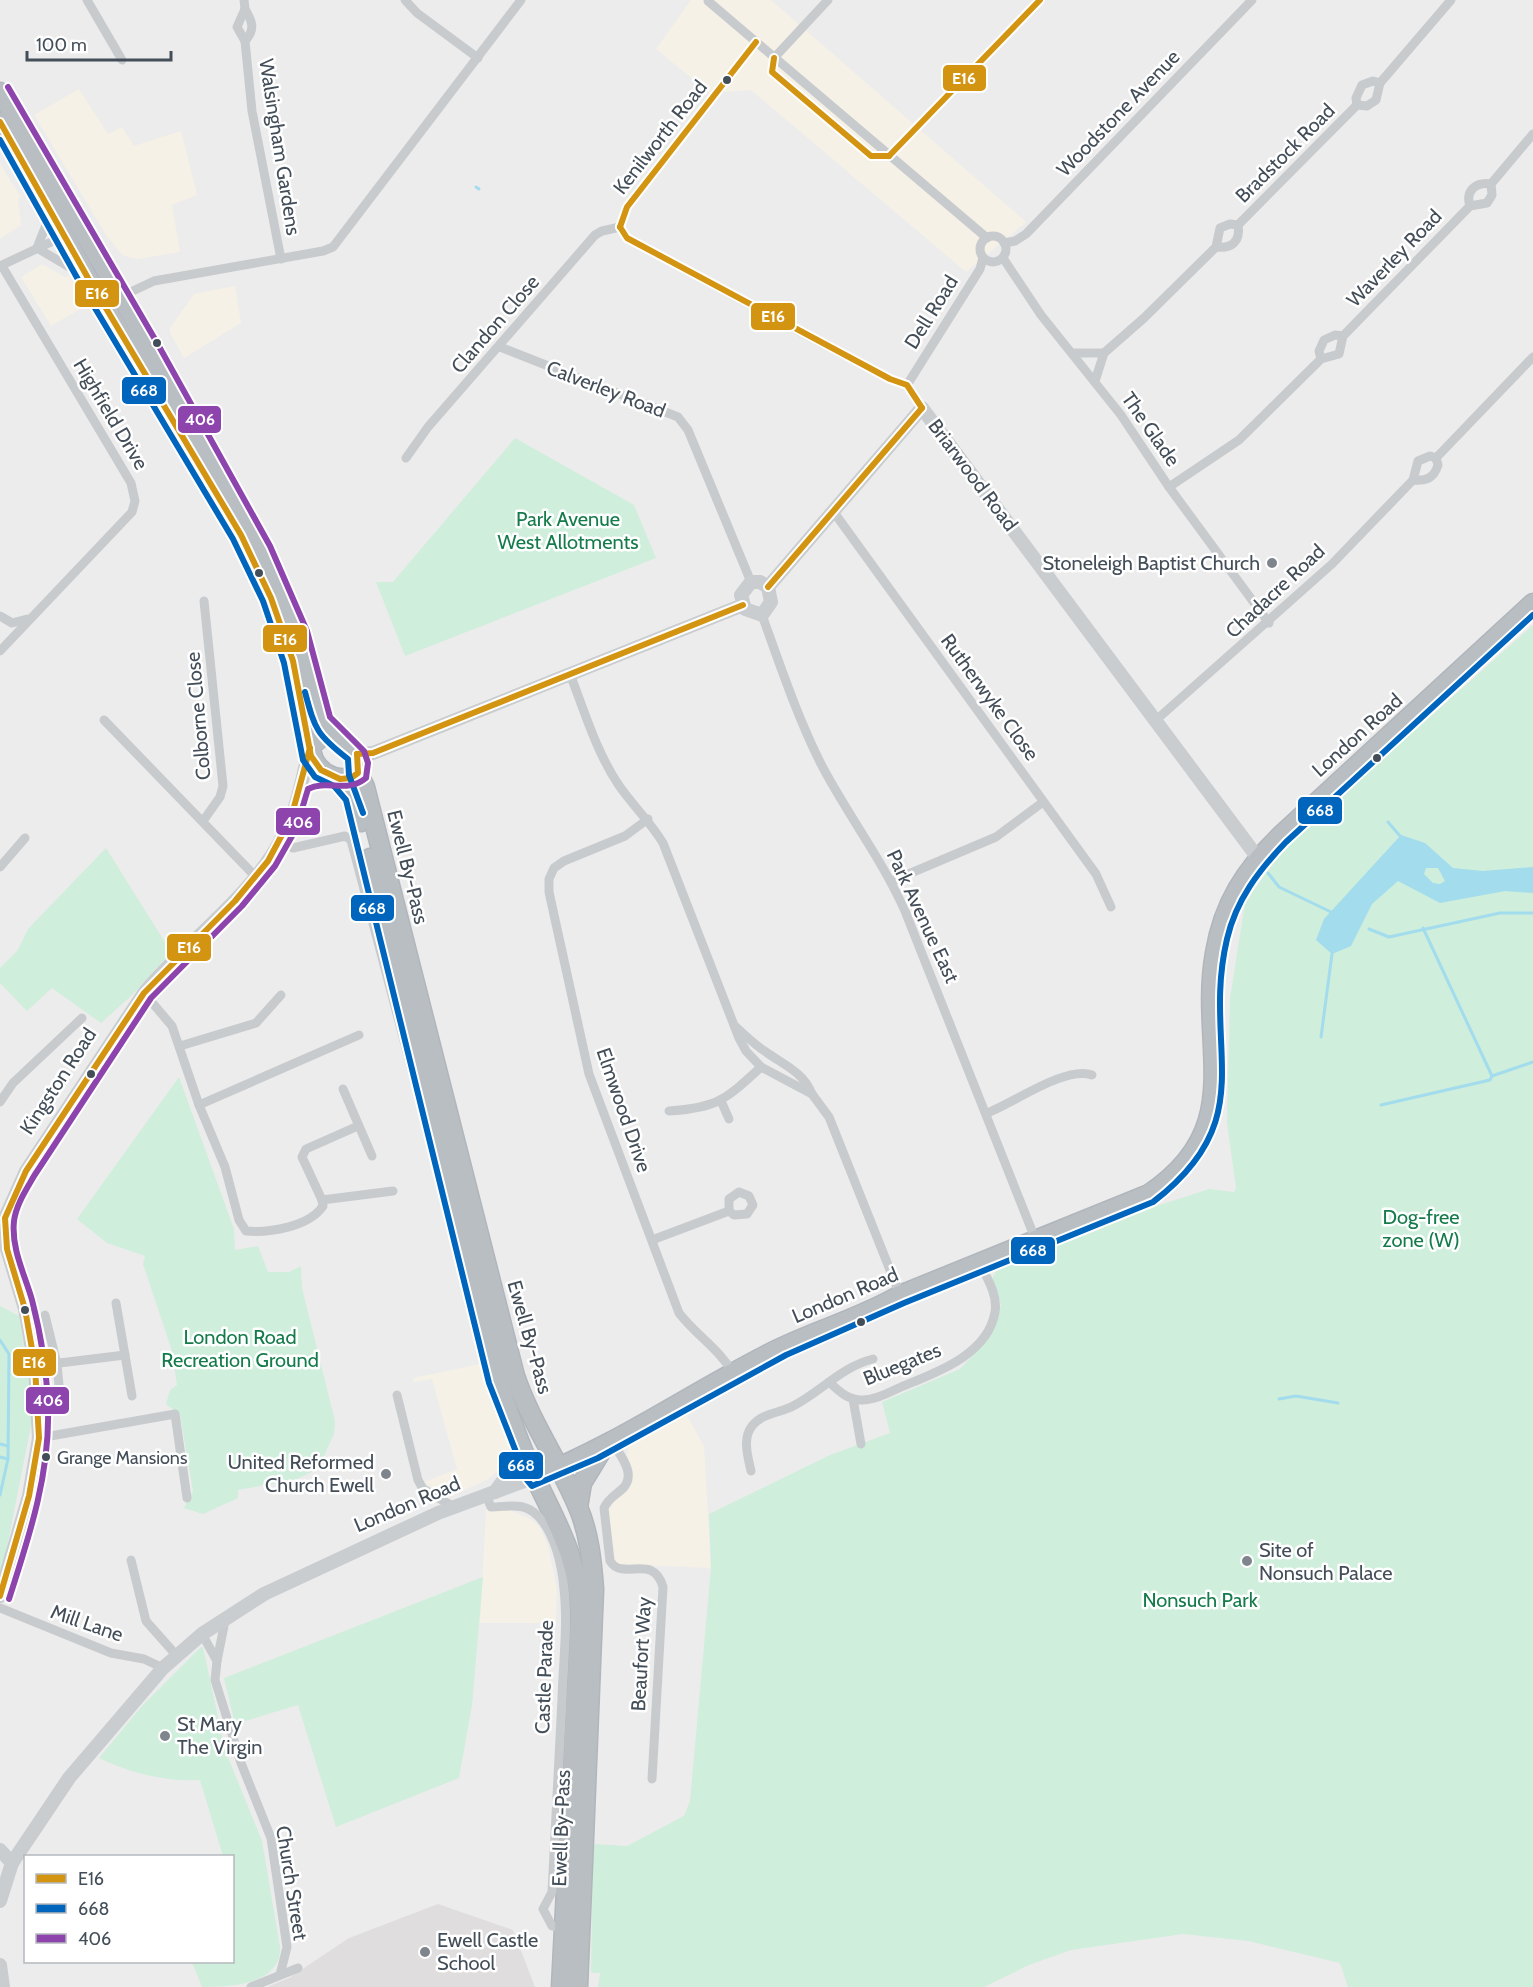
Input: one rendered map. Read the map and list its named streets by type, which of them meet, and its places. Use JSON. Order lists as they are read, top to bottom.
{
  "streets": {
    "highway": ["London Road", "Ewell By-Pass", "Kingston Road"],
    "street": [
      "Woodstone Avenue",
      "Kenilworth Road",
      "Walsingham Gardens",
      "Bradstock Road",
      "Waverley Road",
      "Dell Road",
      "Clandon Close",
      "Calverley Road",
      "Highfield Drive",
      "The Glade",
      "Briarwood Road",
      "Chadacre Road",
      "Rutherwyke Close",
      "Colborne Close",
      "Park Avenue East",
      "Elmwood Drive",
      "Bluegates",
      "Mill Lane",
      "Beaufort Way",
      "Castle Parade",
      "Church Street"
    ]
  },
  "crossings": [
    ["Woodstone Avenue", "Dell Road"],
    ["Woodstone Avenue", "The Glade"],
    ["Kenilworth Road", "Clandon Close"],
    ["Waverley Road", "The Glade"],
    ["Dell Road", "The Glade"],
    ["Dell Road", "Briarwood Road"],
    ["Clandon Close", "Calverley Road"],
    ["Calverley Road", "Park Avenue East"],
    ["The Glade", "Chadacre Road"],
    ["Briarwood Road", "Chadacre Road"],
    ["Briarwood Road", "London Road"],
    ["London Road", "Ewell By-Pass"],
    ["London Road", "Park Avenue East"],
    ["London Road", "Elmwood Drive"],
    ["London Road", "Bluegates"],
    ["London Road", "Mill Lane"],
    ["London Road", "Beaufort Way"],
    ["London Road", "Castle Parade"],
    ["London Road", "Church Street"],
    ["Ewell By-Pass", "Kingston Road"],
    ["Ewell By-Pass", "Castle Parade"]
  ],
  "parks": [
    "Park Avenue West Allotments",
    "Dog-free zone (W)",
    "London Road Recreation Ground",
    "Nonsuch Park"
  ],
  "places": [
    "Stoneleigh Baptist Church",
    "Grange Mansions",
    "United Reformed Church Ewell",
    "Site of Nonsuch Palace",
    "St Mary The Virgin",
    "Ewell Castle School"
  ],
  "lines": ["transit line E16", "transit line 406", "transit line 668"],
  "legend": ["E16", "668", "406"],
  "scale_bar": "100 m"
}
